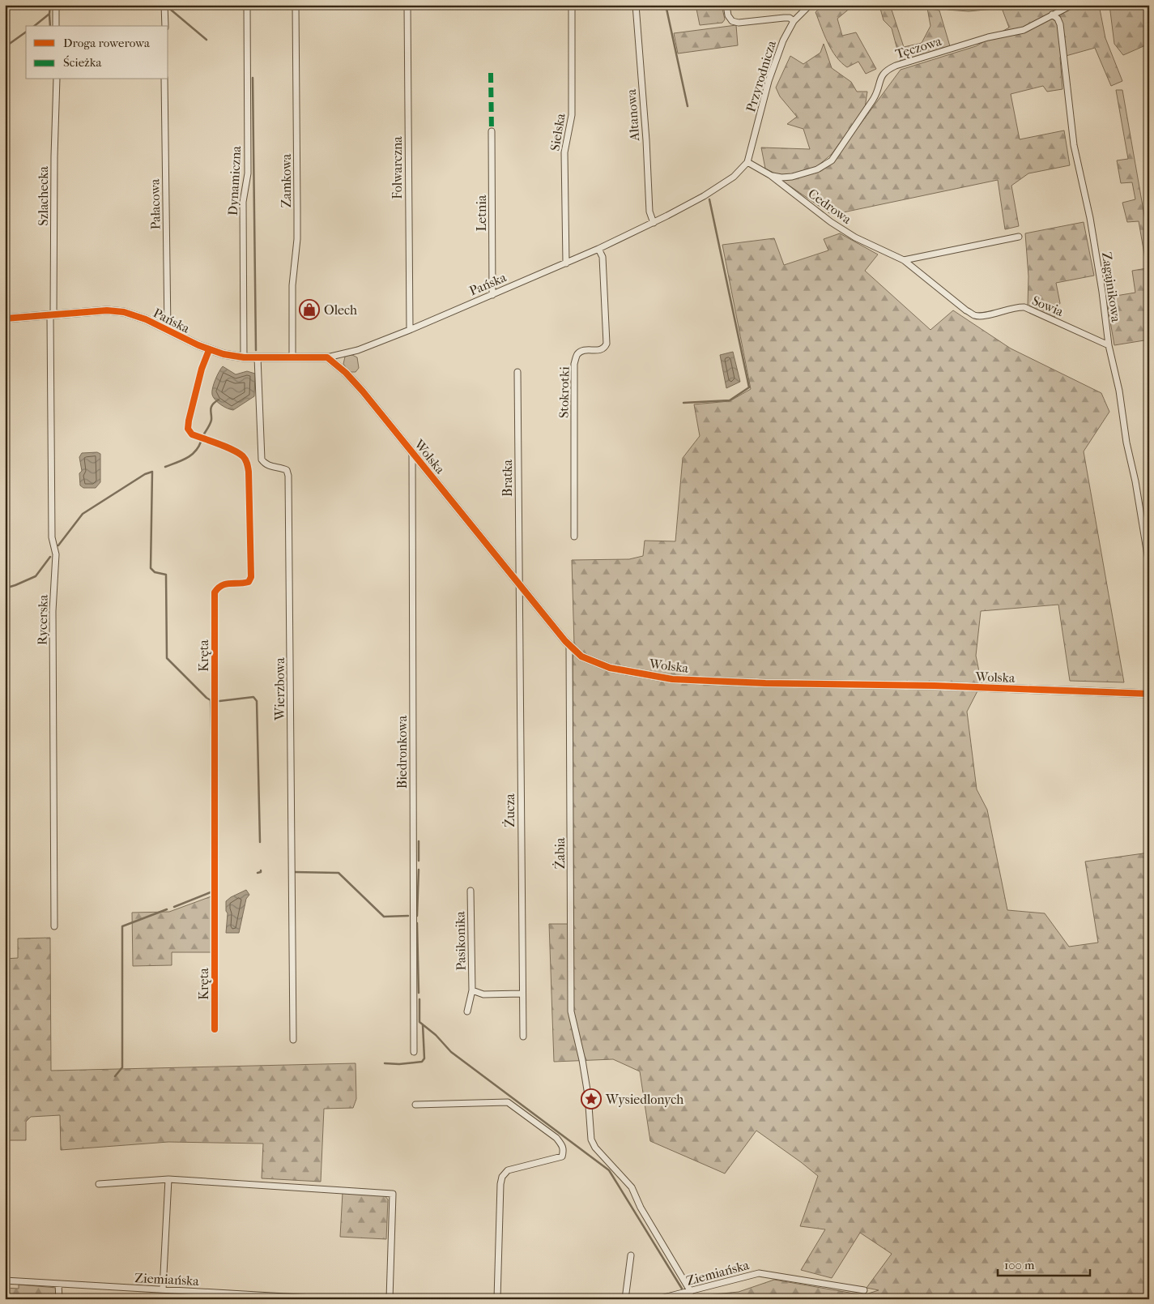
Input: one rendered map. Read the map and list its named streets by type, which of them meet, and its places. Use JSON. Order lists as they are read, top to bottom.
{
  "streets": {
    "street": [
      "Tęczowa",
      "Przyrodnicza",
      "Altanowa",
      "Sielska",
      "Folwarczna",
      "Dynamiczna",
      "Zamkowa",
      "Szlachecka",
      "Pałacowa",
      "Cedrowa",
      "Letnia",
      "Pańska",
      "Zagajnikowa",
      "Sowia",
      "Stokrotki",
      "Wolska",
      "Bratka",
      "Rycerska",
      "Kręta",
      "Wierzbowa",
      "Biedronkowa",
      "Żucza",
      "Żabia",
      "Pasikonika",
      "Ziemiańska"
    ]
  },
  "crossings": [
    ["Tęczowa", "Cedrowa"],
    ["Tęczowa", "Zagajnikowa"],
    ["Przyrodnicza", "Cedrowa"],
    ["Przyrodnicza", "Pańska"],
    ["Altanowa", "Pańska"],
    ["Sielska", "Pańska"],
    ["Folwarczna", "Pańska"],
    ["Dynamiczna", "Pańska"],
    ["Zamkowa", "Pańska"],
    ["Szlachecka", "Pańska"],
    ["Szlachecka", "Rycerska"],
    ["Pałacowa", "Pańska"],
    ["Cedrowa", "Pańska"],
    ["Cedrowa", "Sowia"],
    ["Letnia", "Pańska"],
    ["Pańska", "Stokrotki"],
    ["Pańska", "Wolska"],
    ["Pańska", "Rycerska"],
    ["Pańska", "Kręta"],
    ["Pańska", "Wierzbowa"],
    ["Zagajnikowa", "Sowia"],
    ["Wolska", "Bratka"],
    ["Wolska", "Biedronkowa"],
    ["Wolska", "Żucza"],
    ["Wolska", "Żabia"],
    ["Bratka", "Żucza"],
    ["Żabia", "Ziemiańska"]
  ],
  "places": {
    "shop": ["Olech"],
    "place": ["Wysiedlonych"]
  },
  "legend": ["Droga rowerowa", "Ścieżka"],
  "scale_bar": "100 m"
}
